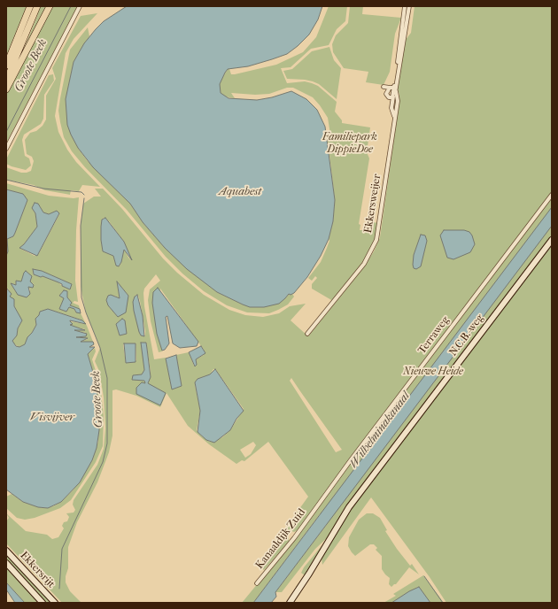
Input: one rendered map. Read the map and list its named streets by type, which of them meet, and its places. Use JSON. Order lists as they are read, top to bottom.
{
  "streets": {
    "street": [
      "Ekkersweijer",
      "Terraweg",
      "N.C.B.-weg",
      "Kanaaldijk Zuid",
      "Ekkersrijt"
    ]
  },
  "crossings": [
    ["Terraweg", "Kanaaldijk Zuid"]
  ],
  "water": [
    "Groote Beek",
    "Aquabest",
    "Visvijver",
    "Wilhelminakanaal"
  ],
  "parks": ["Familiepark DippieDoe", "Nieuwe Heide"]
}
